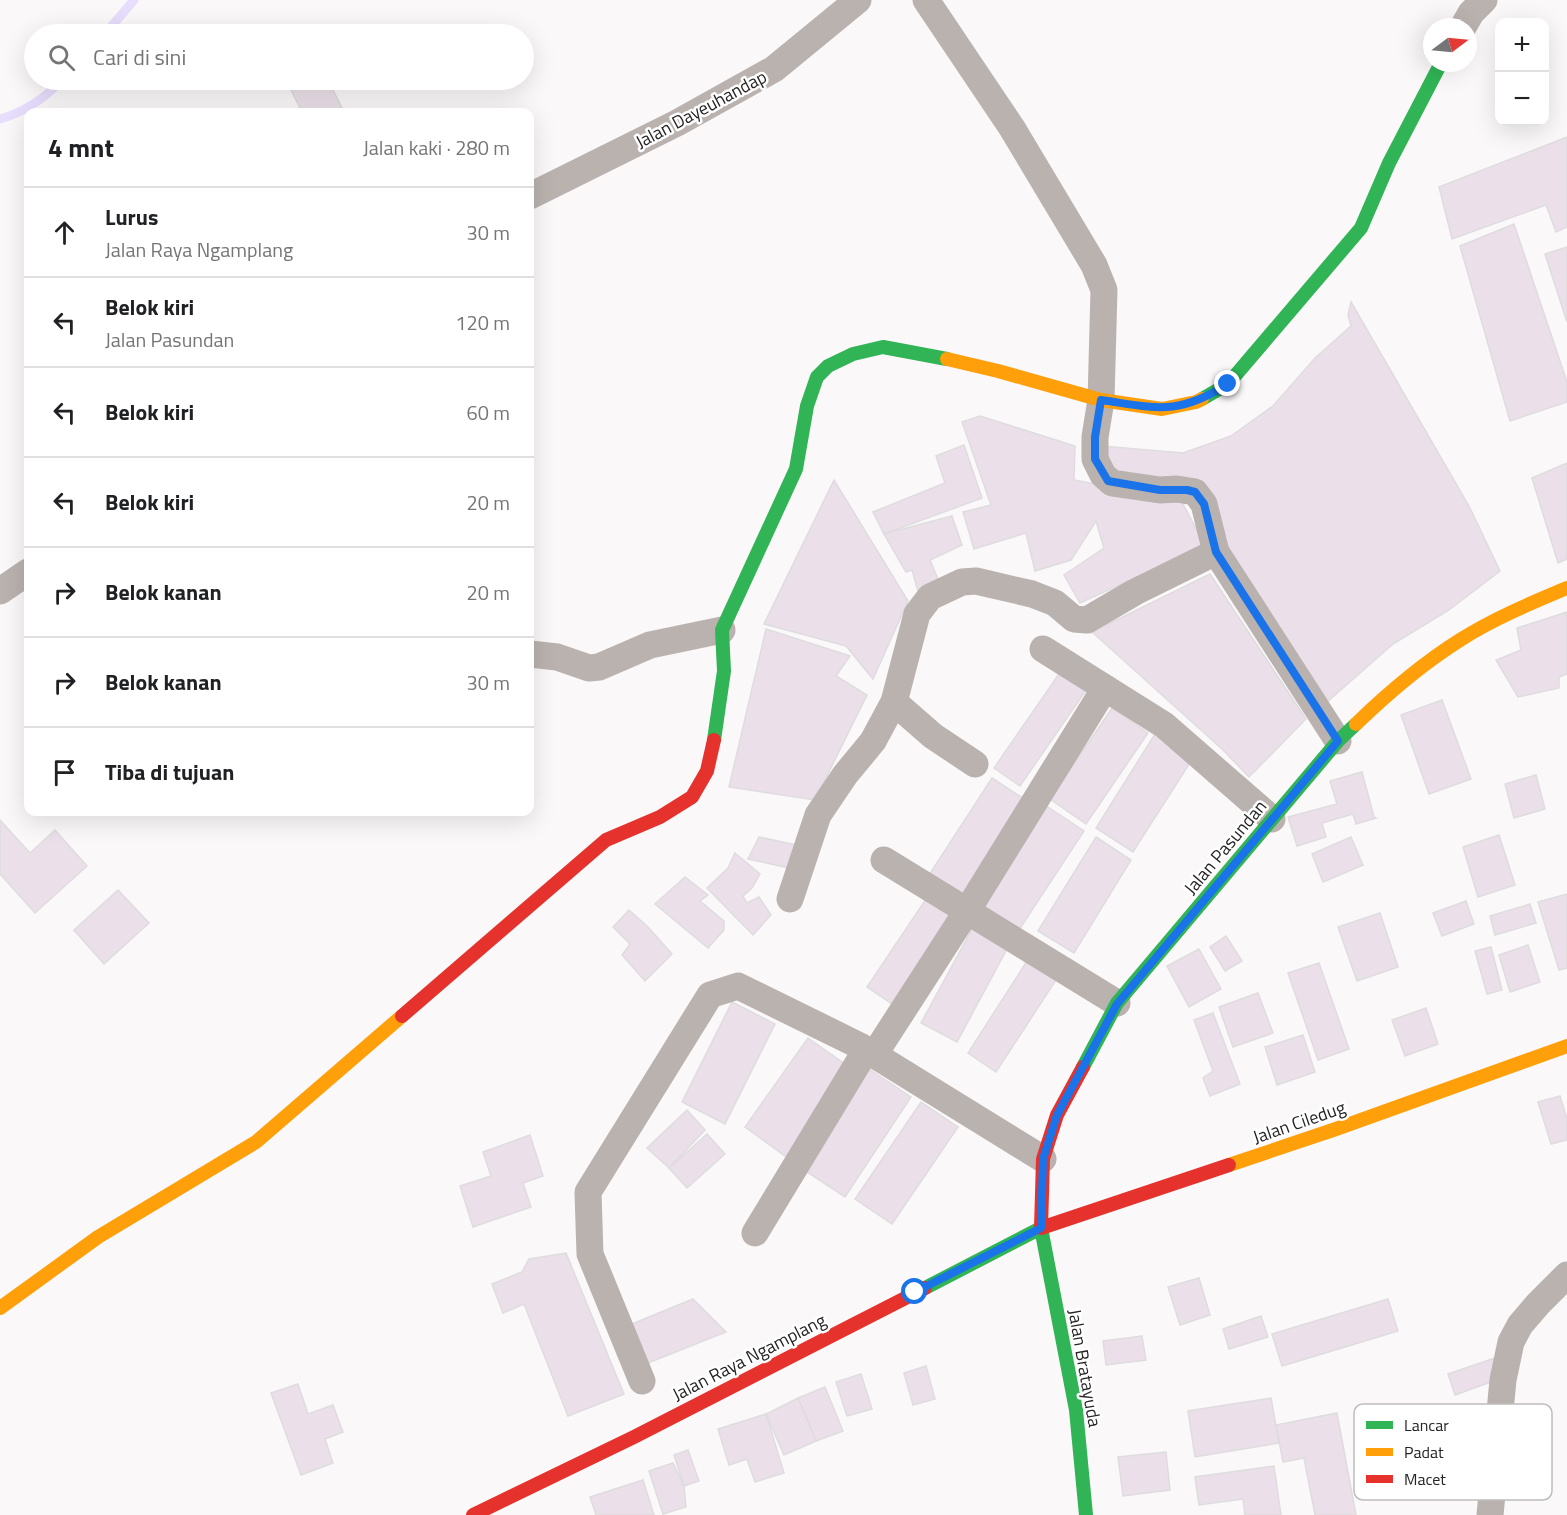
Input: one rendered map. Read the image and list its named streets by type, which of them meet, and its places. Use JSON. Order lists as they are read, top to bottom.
{
  "streets": {
    "street": [
      "Jalan Dayeuhandap",
      "Jalan Pasundan",
      "Jalan Ciledug",
      "Jalan Raya Ngamplang",
      "Jalan Bratayuda"
    ]
  },
  "crossings": [
    ["Jalan Pasundan", "Jalan Ciledug"],
    ["Jalan Pasundan", "Jalan Raya Ngamplang"],
    ["Jalan Pasundan", "Jalan Bratayuda"],
    ["Jalan Ciledug", "Jalan Raya Ngamplang"],
    ["Jalan Ciledug", "Jalan Bratayuda"],
    ["Jalan Raya Ngamplang", "Jalan Bratayuda"]
  ],
  "legend": ["Lancar", "Padat", "Macet"],
  "north": "right",
  "page": {
    "map_buttons": ["+", "−"],
    "search": "Cari di sini",
    "heading": ["4 mnt", "Jalan kaki · 280 m"],
    "list": [
      ["Lurus", "Jalan Raya Ngamplang", "30 m"],
      ["Belok kiri", "Jalan Pasundan", "120 m"],
      ["Belok kiri", "60 m"],
      ["Belok kiri", "20 m"],
      ["Belok kanan", "20 m"],
      ["Belok kanan", "30 m"],
      "Tiba di tujuan"
    ]
  }
}
